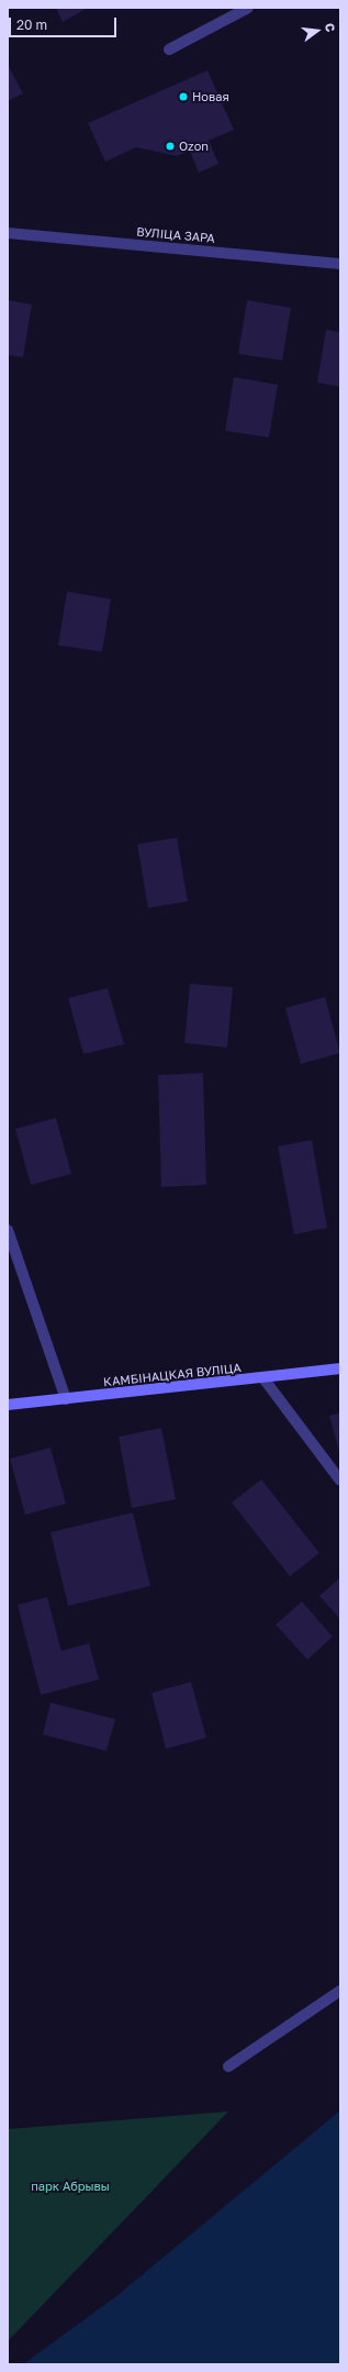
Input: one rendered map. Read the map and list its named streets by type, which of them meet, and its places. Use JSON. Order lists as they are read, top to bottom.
{
  "streets": {
    "street": ["ВУЛІЦА ЗАРА", "КАМБІНАЦКАЯ ВУЛІЦА"]
  },
  "parks": ["парк Абрывы"],
  "places": ["Новая", "Ozon"],
  "scale_bar": "20 m",
  "north": "right"
}
